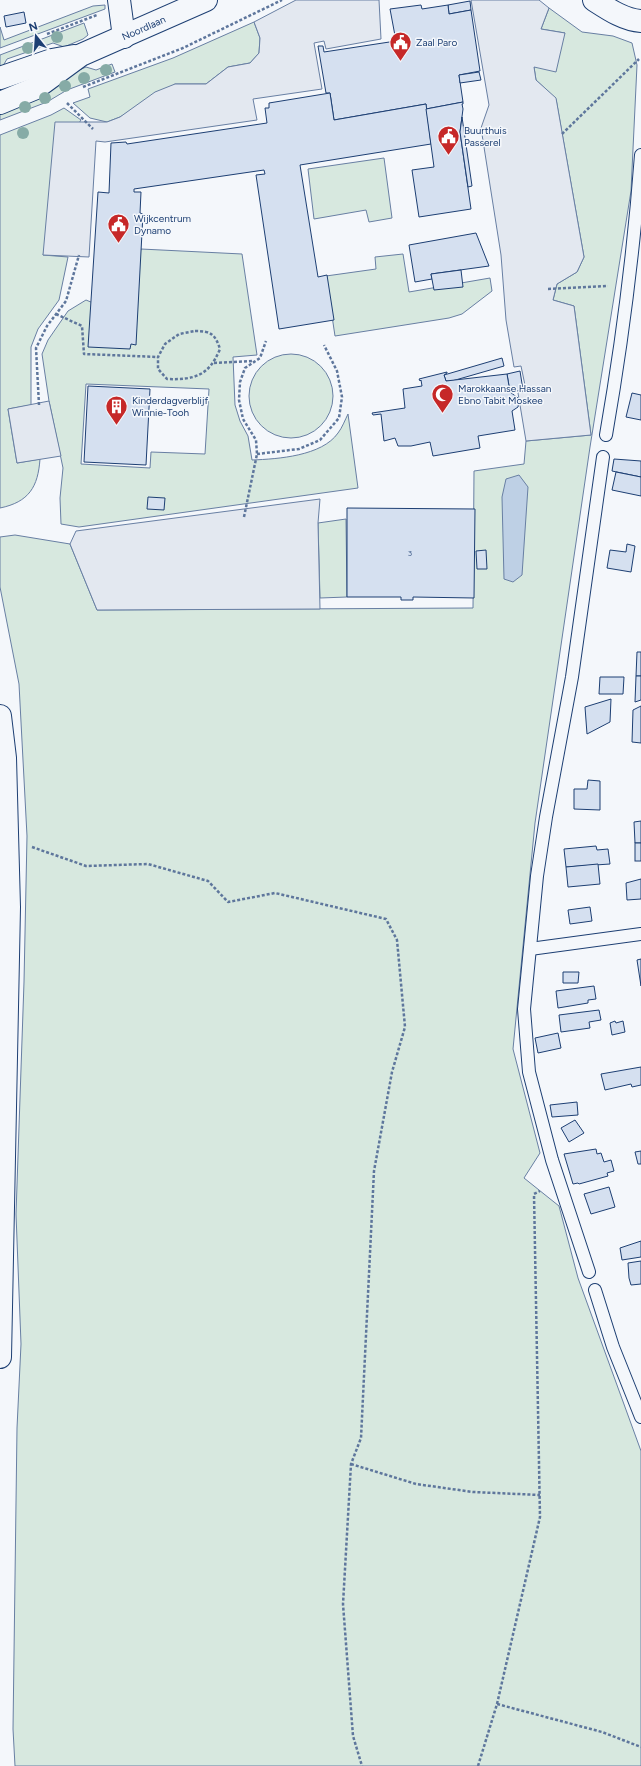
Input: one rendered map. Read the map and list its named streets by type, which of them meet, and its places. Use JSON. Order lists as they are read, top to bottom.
{
  "streets": {
    "street": ["Noordlaan"]
  },
  "places": {
    "public building": ["Zaal Paro", "Buurthuis Passerel", "Wijkcentrum Dynamo"],
    "mosque": ["Marokkaanse Hassan Ebno Tabit Moskee"],
    "building": ["Kinderdagverblijf Winnie-Tooh"]
  },
  "house_numbers": ["3"],
  "north": "top"
}
